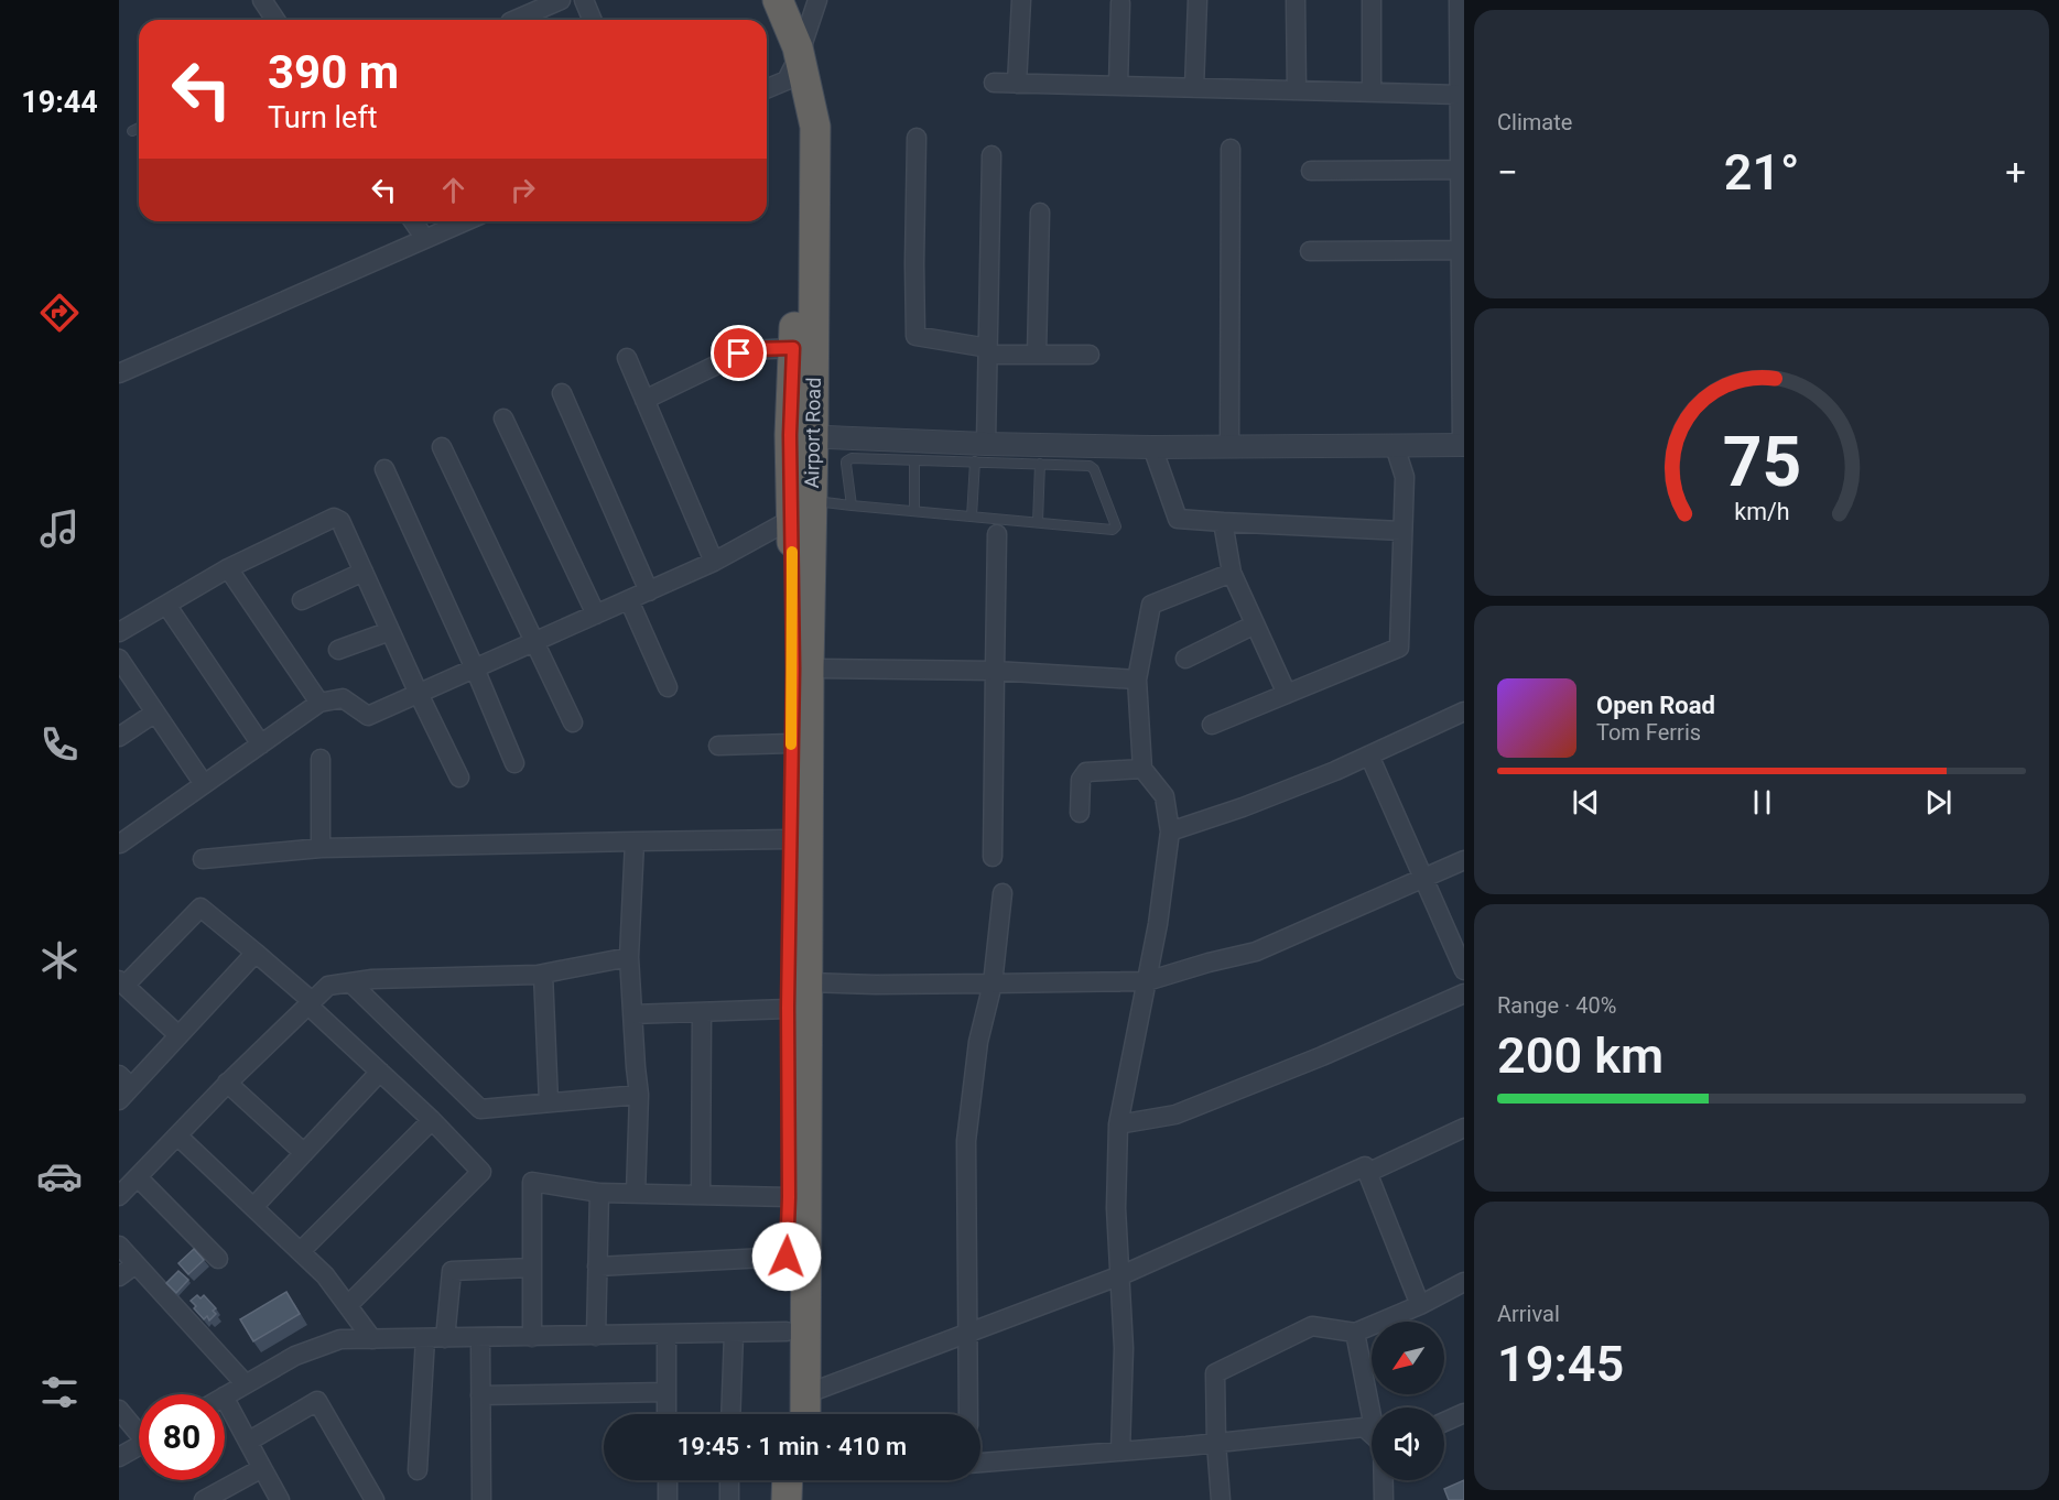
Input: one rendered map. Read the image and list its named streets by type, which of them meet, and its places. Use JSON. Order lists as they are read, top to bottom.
{
  "streets": {
    "highway": ["Airport Road"]
  },
  "north": "bottom left",
  "page": {
    "tabs": "19:44",
    "tile": [
      "Climate",
      ["Range · 40%", "200 km"],
      ["Arrival", "19:45"]
    ],
    "turn": ["390 m", "Turn left"],
    "heat": ["−", "21°", "+"],
    "song": ["Open Road", "Tom Ferris"],
    "limit": "80",
    "trip": "19:45 · 1 min · 410 m",
    "gauge": ["75", "km/h"]
  }
}
